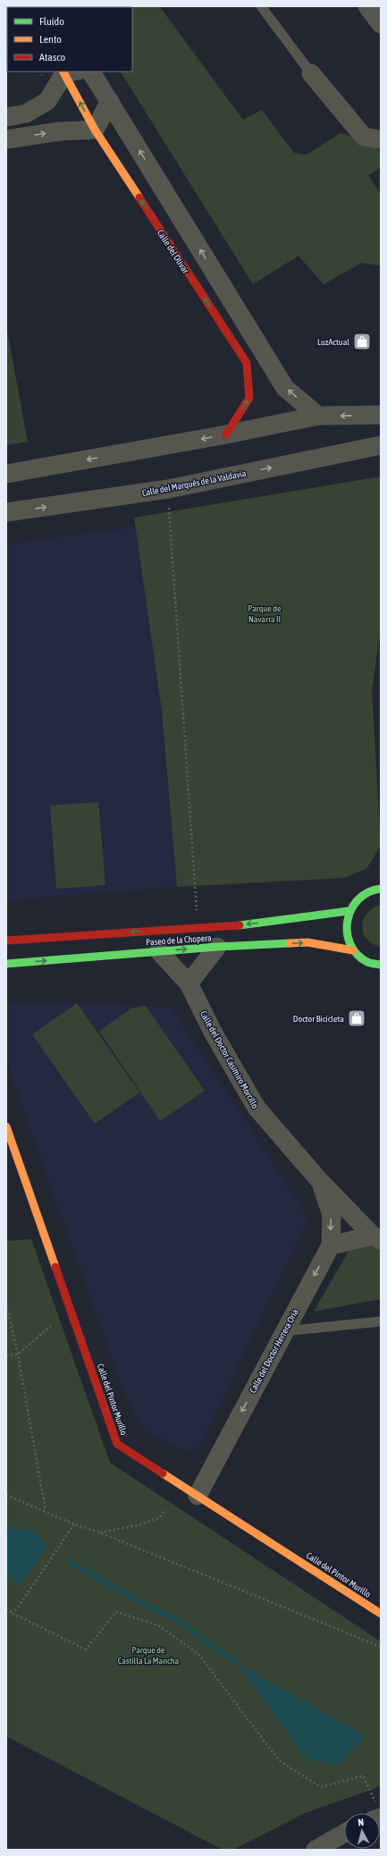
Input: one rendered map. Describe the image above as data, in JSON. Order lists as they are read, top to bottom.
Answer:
{
  "streets": {
    "street": [
      "Calle del Olivar",
      "Calle del Marqués de la Valdavia",
      "Paseo de la Chopera",
      "Calle del Doctor Casimiro Morcillo",
      "Calle del Doctor Herrera Oria",
      "Calle del Pintor Murillo"
    ]
  },
  "crossings": [
    ["Paseo de la Chopera", "Calle del Doctor Casimiro Morcillo"],
    ["Calle del Doctor Casimiro Morcillo", "Calle del Doctor Herrera Oria"],
    ["Calle del Doctor Herrera Oria", "Calle del Pintor Murillo"]
  ],
  "one_way": ["Calle del Doctor Herrera Oria"],
  "parks": ["Parque de Navarra II", "Parque de Castilla La Mancha"],
  "places": {
    "shop": ["LuzActual", "Doctor Bicicleta"]
  },
  "legend": ["Fluido", "Lento", "Atasco"],
  "north": "top"
}
